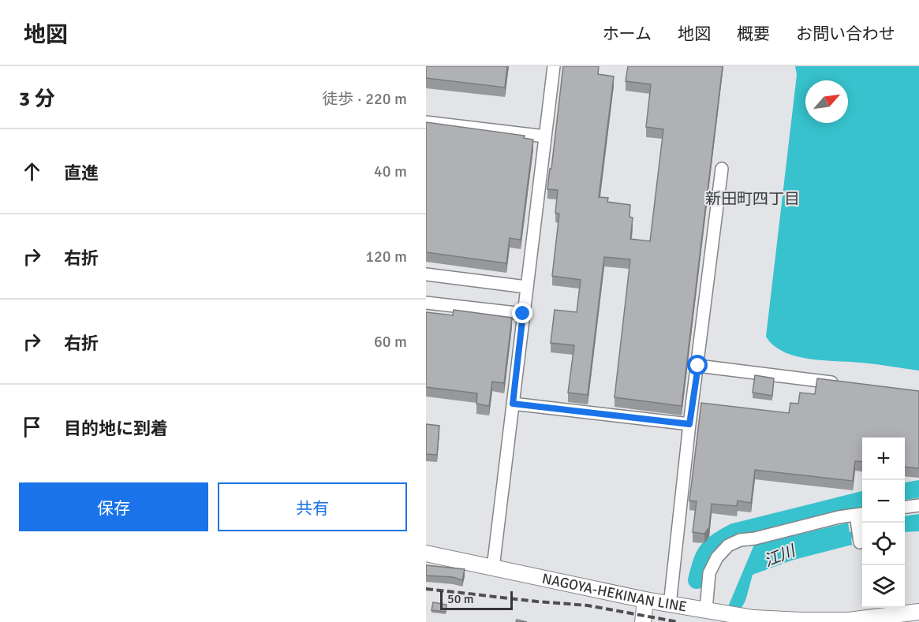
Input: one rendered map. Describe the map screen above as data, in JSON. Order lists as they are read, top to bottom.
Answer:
{
  "streets": {
    "main road": ["NAGOYA-HEKINAN LINE"]
  },
  "districts": ["新田町四丁目"],
  "water": ["江川"],
  "scale_bar": "50 m",
  "north": "top right",
  "page": {
    "header": "地図",
    "nav": [
      "ホーム",
      "地図",
      "概要",
      "お問い合わせ"
    ],
    "heading": ["3 分", "徒歩 · 220 m"],
    "list": [
      ["直進", "40 m"],
      ["右折", "120 m"],
      ["右折", "60 m"],
      "目的地に到着"
    ],
    "map_buttons": ["+", "−"],
    "buttons": ["保存", "共有"],
    "scale": "50 m"
  }
}
